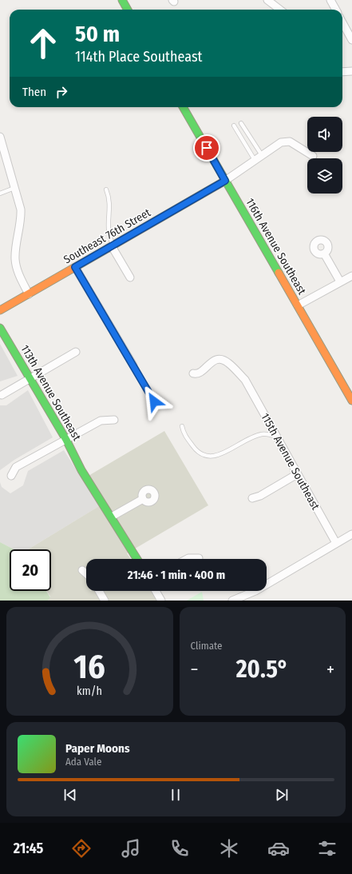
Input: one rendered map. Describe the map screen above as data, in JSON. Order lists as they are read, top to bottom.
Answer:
{
  "streets": {
    "street": [
      "Southeast 76th Street",
      "116th Avenue Southeast",
      "113th Avenue Southeast",
      "115th Avenue Southeast"
    ]
  },
  "crossings": [
    ["Southeast 76th Street", "116th Avenue Southeast"]
  ],
  "page": {
    "turn": ["50 m", "114th Place Southeast"],
    "then": "Then",
    "limit": "20",
    "trip": "21:46 · 1 min · 400 m",
    "tile": "Climate",
    "heat": ["−", "20.5°", "+"],
    "song": ["Paper Moons", "Ada Vale"],
    "tabs": "21:45",
    "gauge": ["16", "km/h"]
  }
}
